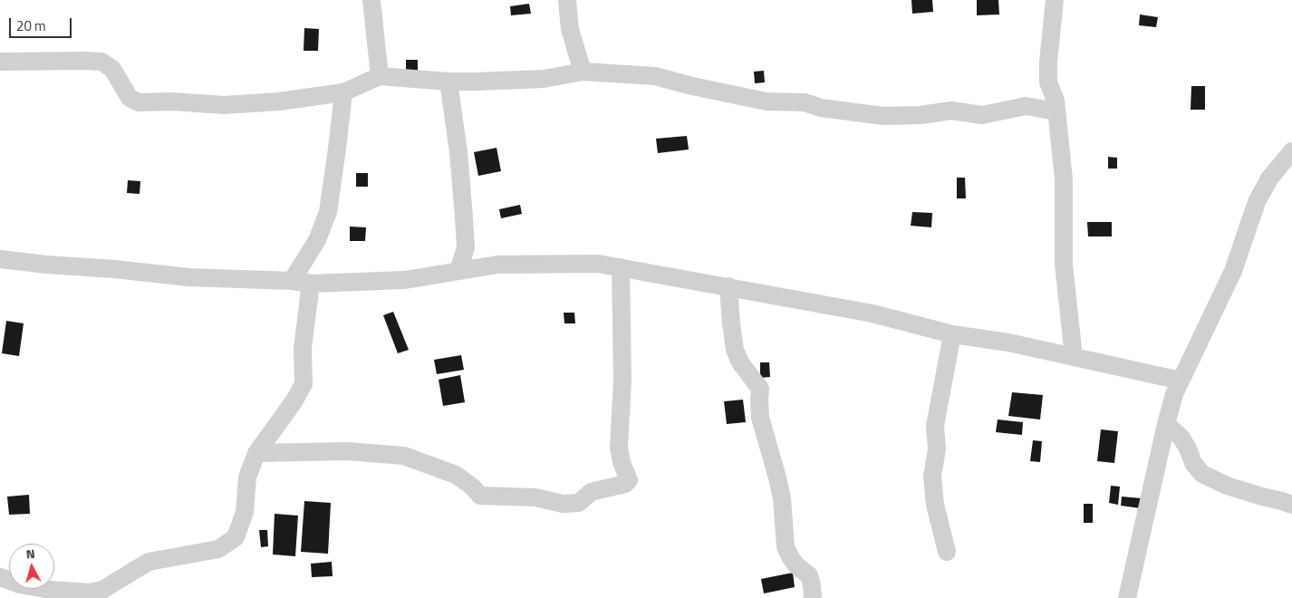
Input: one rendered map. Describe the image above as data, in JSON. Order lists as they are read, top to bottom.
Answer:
{
  "scale_bar": "20 m",
  "north": "top"
}
